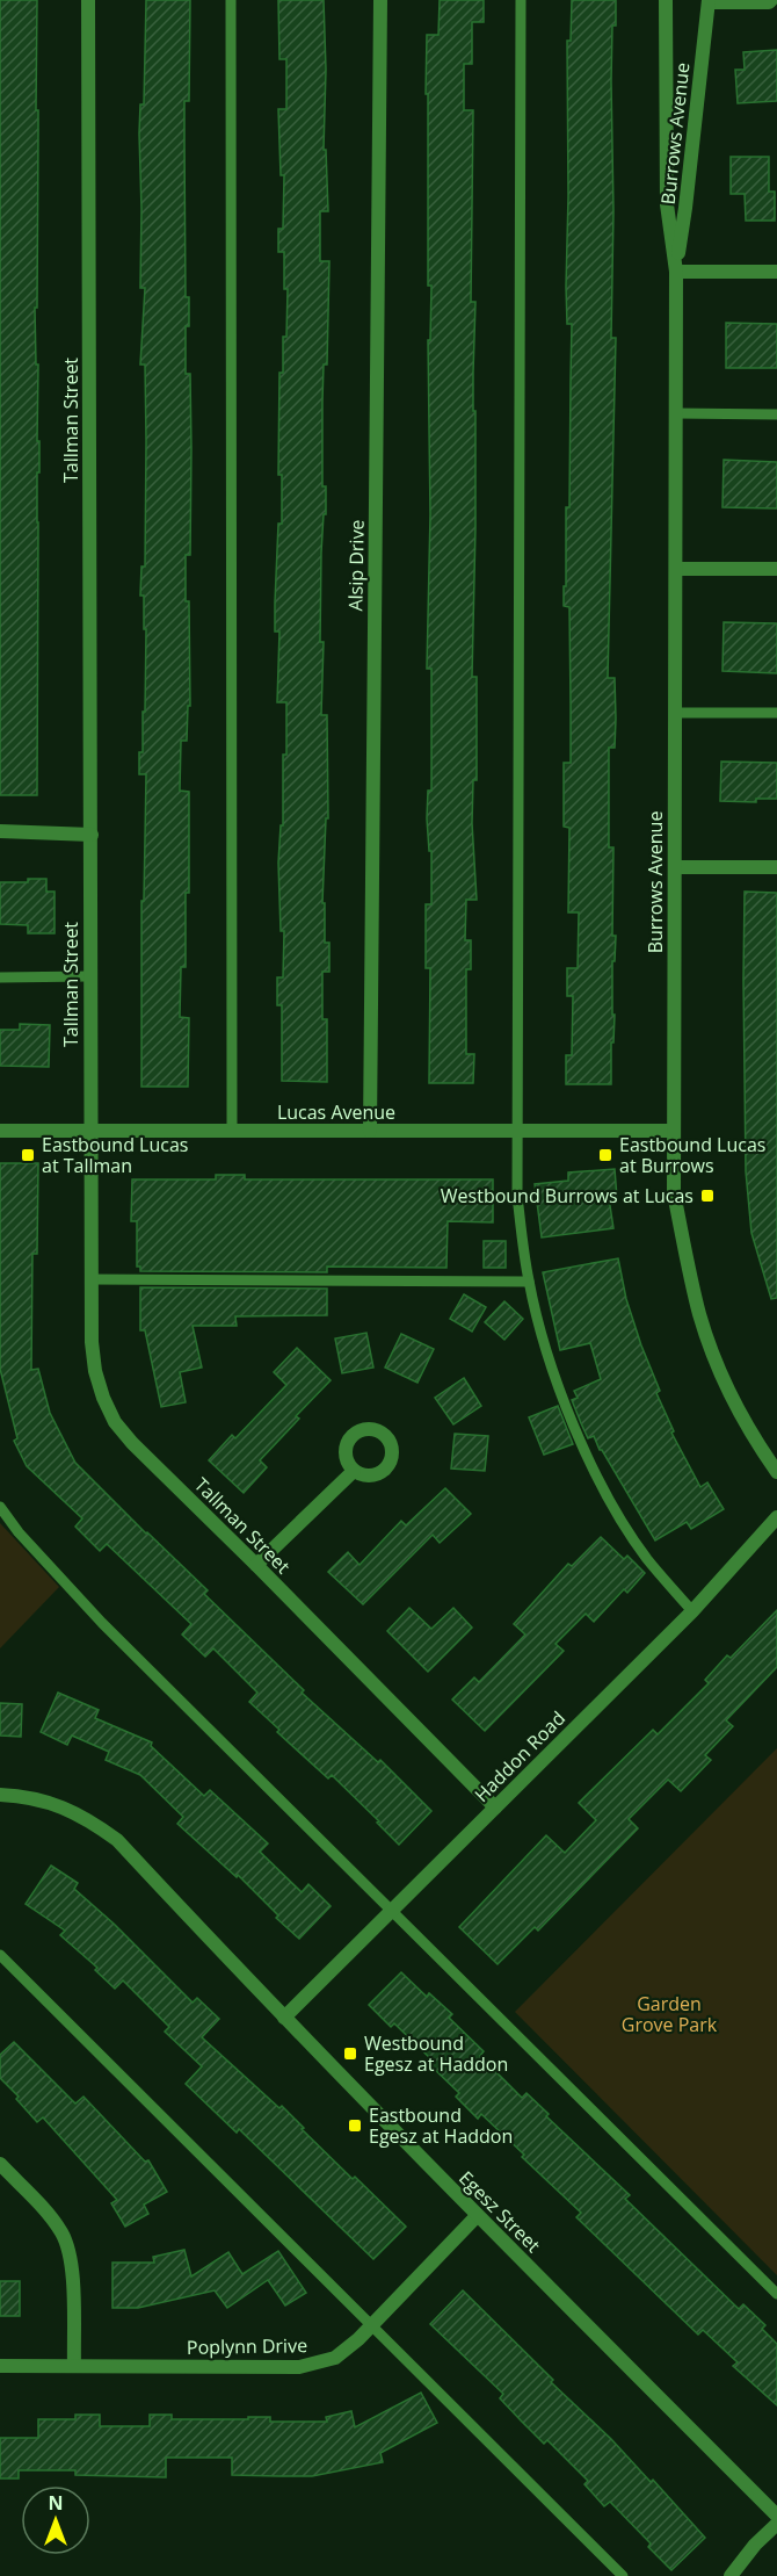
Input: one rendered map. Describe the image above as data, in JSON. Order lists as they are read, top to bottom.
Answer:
{
  "streets": {
    "street": [
      "Burrows Avenue",
      "Tallman Street",
      "Alsip Drive",
      "Lucas Avenue",
      "Haddon Road",
      "Egesz Street",
      "Poplynn Drive"
    ]
  },
  "crossings": [
    ["Burrows Avenue", "Lucas Avenue"],
    ["Tallman Street", "Lucas Avenue"],
    ["Tallman Street", "Haddon Road"],
    ["Alsip Drive", "Lucas Avenue"],
    ["Haddon Road", "Egesz Street"],
    ["Egesz Street", "Poplynn Drive"]
  ],
  "parks": ["Garden Grove Park"],
  "places": {
    "transit": [
      "Eastbound Lucas at Tallman",
      "Eastbound Lucas at Burrows",
      "Westbound Burrows at Lucas",
      "Westbound Egesz at Haddon",
      "Eastbound Egesz at Haddon"
    ]
  },
  "north": "top"
}
